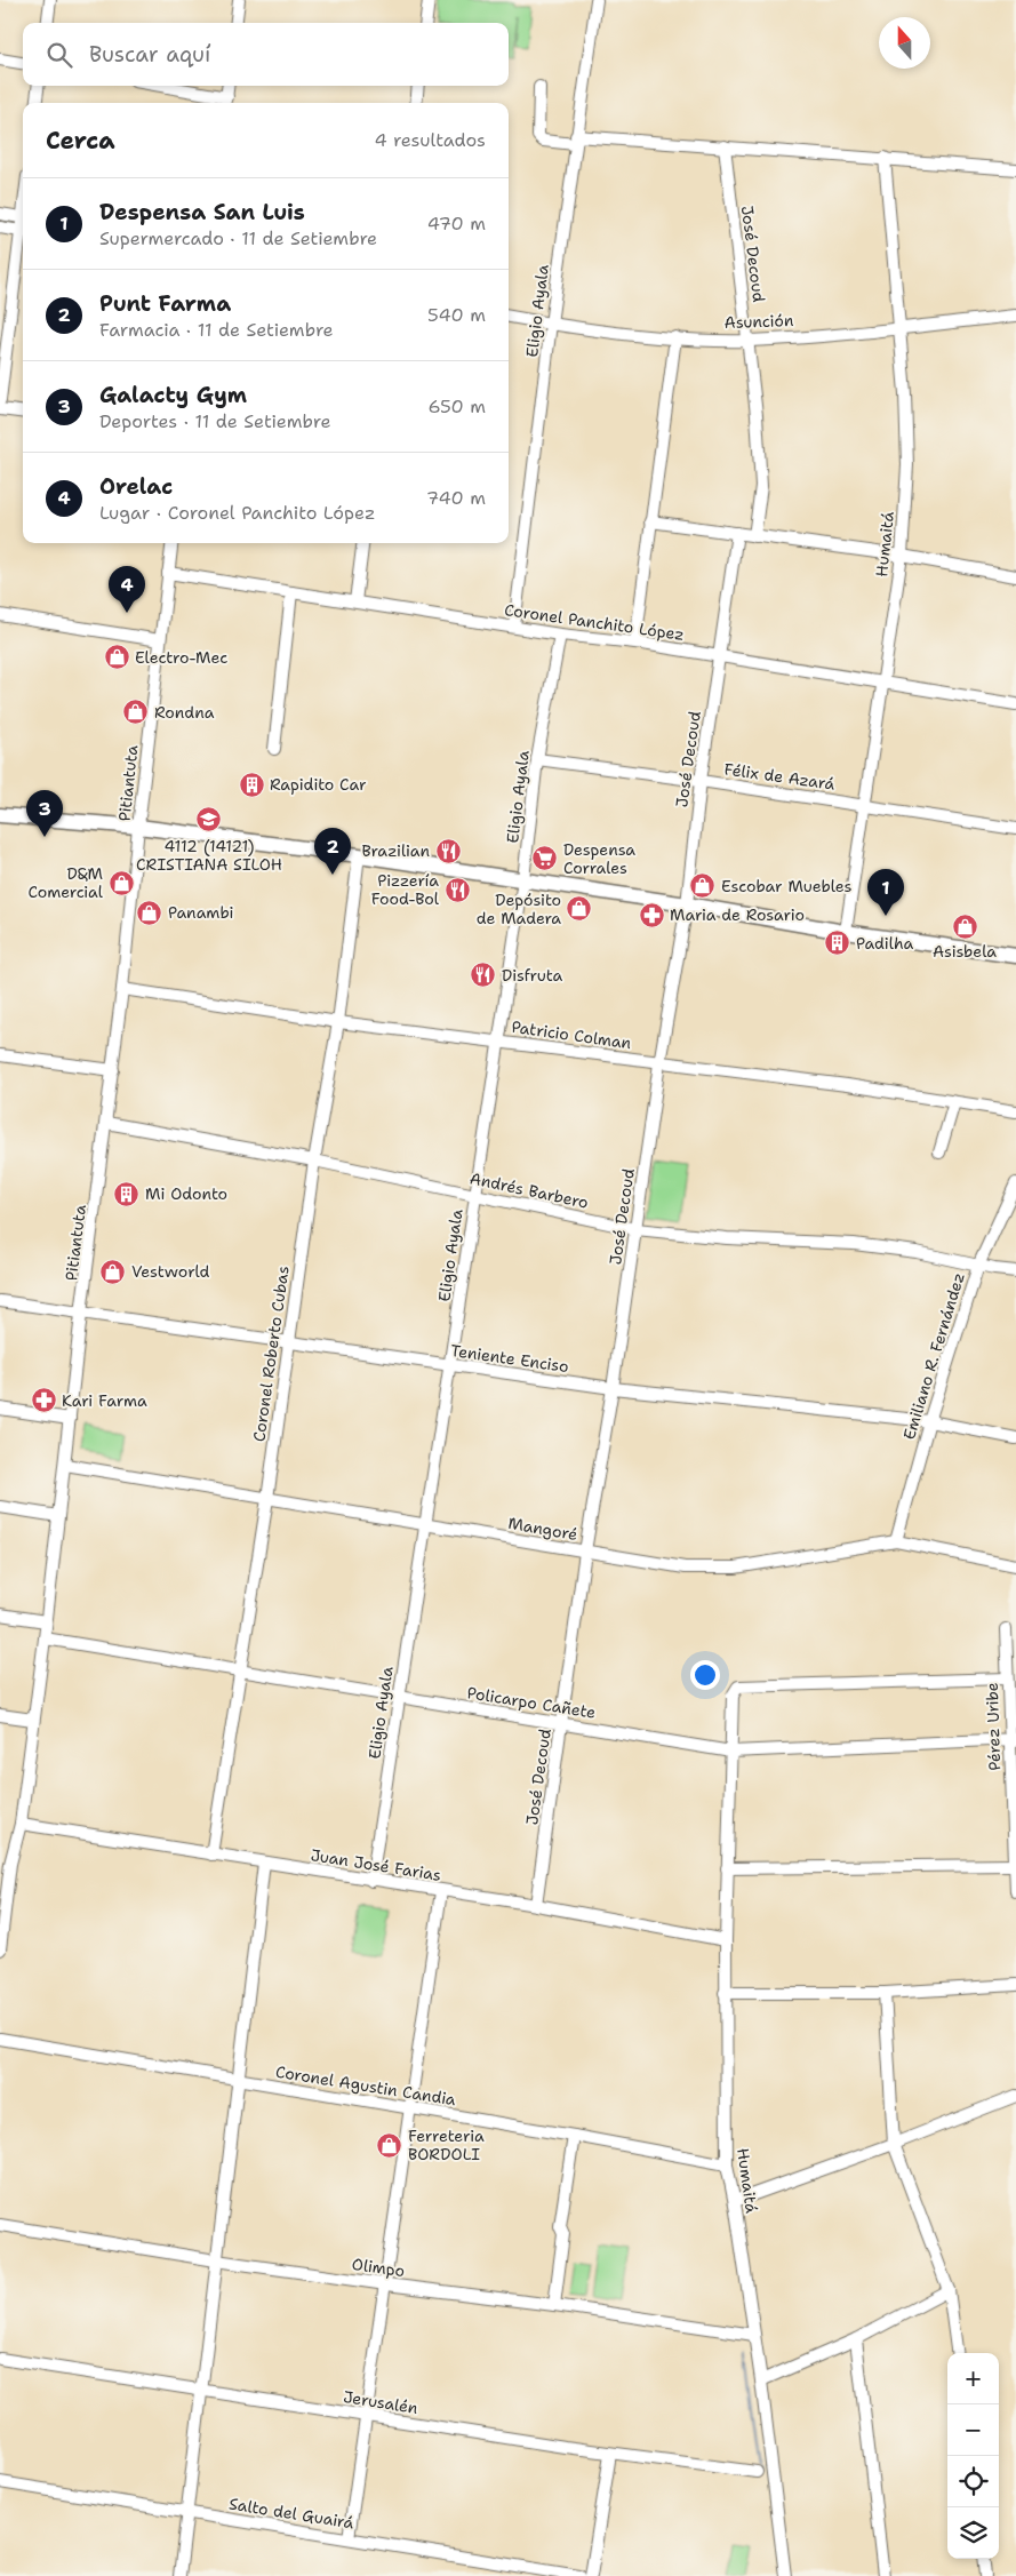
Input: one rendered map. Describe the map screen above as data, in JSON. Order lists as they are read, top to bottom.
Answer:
{
  "streets": {
    "street": [
      "José Decoud",
      "Eligio Ayala",
      "Asunción",
      "Humaitá",
      "Coronel Panchito López",
      "Félix de Azará",
      "Pitiantuta",
      "Patricio Colman",
      "Andrés Barbero",
      "Coronel Roberto Cubas",
      "Emiliano R. Fernández",
      "Teniente Enciso",
      "Mangoré",
      "Policarpo Cañete",
      "Pérez Uribe",
      "Juan José Farias",
      "Coronel Agustin Candia",
      "Olimpo",
      "Jerusalén",
      "Salto del Guairá"
    ]
  },
  "crossings": [
    ["José Decoud", "Asunción"],
    ["José Decoud", "Coronel Panchito López"],
    ["José Decoud", "Félix de Azará"],
    ["José Decoud", "Patricio Colman"],
    ["José Decoud", "Andrés Barbero"],
    ["José Decoud", "Teniente Enciso"],
    ["José Decoud", "Mangoré"],
    ["José Decoud", "Policarpo Cañete"],
    ["José Decoud", "Juan José Farias"],
    ["Eligio Ayala", "Asunción"],
    ["Eligio Ayala", "Coronel Panchito López"],
    ["Eligio Ayala", "Félix de Azará"],
    ["Eligio Ayala", "Patricio Colman"],
    ["Eligio Ayala", "Andrés Barbero"],
    ["Eligio Ayala", "Teniente Enciso"],
    ["Eligio Ayala", "Mangoré"],
    ["Eligio Ayala", "Policarpo Cañete"],
    ["Eligio Ayala", "Juan José Farias"],
    ["Asunción", "Humaitá"],
    ["Humaitá", "Coronel Panchito López"],
    ["Humaitá", "Félix de Azará"],
    ["Humaitá", "Policarpo Cañete"],
    ["Humaitá", "Pérez Uribe"],
    ["Humaitá", "Juan José Farias"],
    ["Humaitá", "Coronel Agustin Candia"],
    ["Humaitá", "Olimpo"],
    ["Coronel Panchito López", "Pitiantuta"],
    ["Pitiantuta", "Patricio Colman"],
    ["Pitiantuta", "Andrés Barbero"],
    ["Pitiantuta", "Teniente Enciso"],
    ["Pitiantuta", "Mangoré"],
    ["Pitiantuta", "Policarpo Cañete"],
    ["Pitiantuta", "Juan José Farias"],
    ["Patricio Colman", "Coronel Roberto Cubas"],
    ["Andrés Barbero", "Coronel Roberto Cubas"],
    ["Andrés Barbero", "Emiliano R. Fernández"],
    ["Coronel Roberto Cubas", "Teniente Enciso"],
    ["Coronel Roberto Cubas", "Mangoré"],
    ["Coronel Roberto Cubas", "Policarpo Cañete"],
    ["Coronel Roberto Cubas", "Juan José Farias"],
    ["Emiliano R. Fernández", "Teniente Enciso"],
    ["Emiliano R. Fernández", "Mangoré"],
    ["Policarpo Cañete", "Pérez Uribe"]
  ],
  "places": {
    "shop": [
      "Electro-Mec",
      "Rondna",
      "D&M Comercial",
      "Escobar Muebles",
      "Depósito de Madera",
      "Panambi",
      "Asisbela",
      "Vestworld",
      "Ferreteria BORDOLI"
    ],
    "building": ["Rapidito Car", "Padilha", "Mi Odonto"],
    "school or university": ["4112 (14121) CRISTIANA SILOH"],
    "restaurant": ["Brazilian", "Pizzería Food-Bol", "Disfruta"],
    "supermarket": ["Despensa Corrales"],
    "pharmacy": ["Maria de Rosario", "Kari Farma"]
  },
  "north": "top",
  "page": {
    "search": "Buscar aquí",
    "heading": ["Cerca", "4 resultados"],
    "list": [
      {
        "mark": "1",
        "name": "Despensa San Luis",
        "note": "Supermercado · 11 de Setiembre",
        "value": "470 m"
      },
      {
        "mark": "2",
        "name": "Punt Farma",
        "note": "Farmacia · 11 de Setiembre",
        "value": "540 m"
      },
      {
        "mark": "3",
        "name": "Galacty Gym",
        "note": "Deportes · 11 de Setiembre",
        "value": "650 m"
      },
      {
        "mark": "4",
        "name": "Orelac",
        "note": "Lugar · Coronel Panchito López",
        "value": "740 m"
      }
    ],
    "pins": [
      "4",
      "3",
      "2",
      "1"
    ],
    "map_buttons": ["+", "−"]
  }
}
